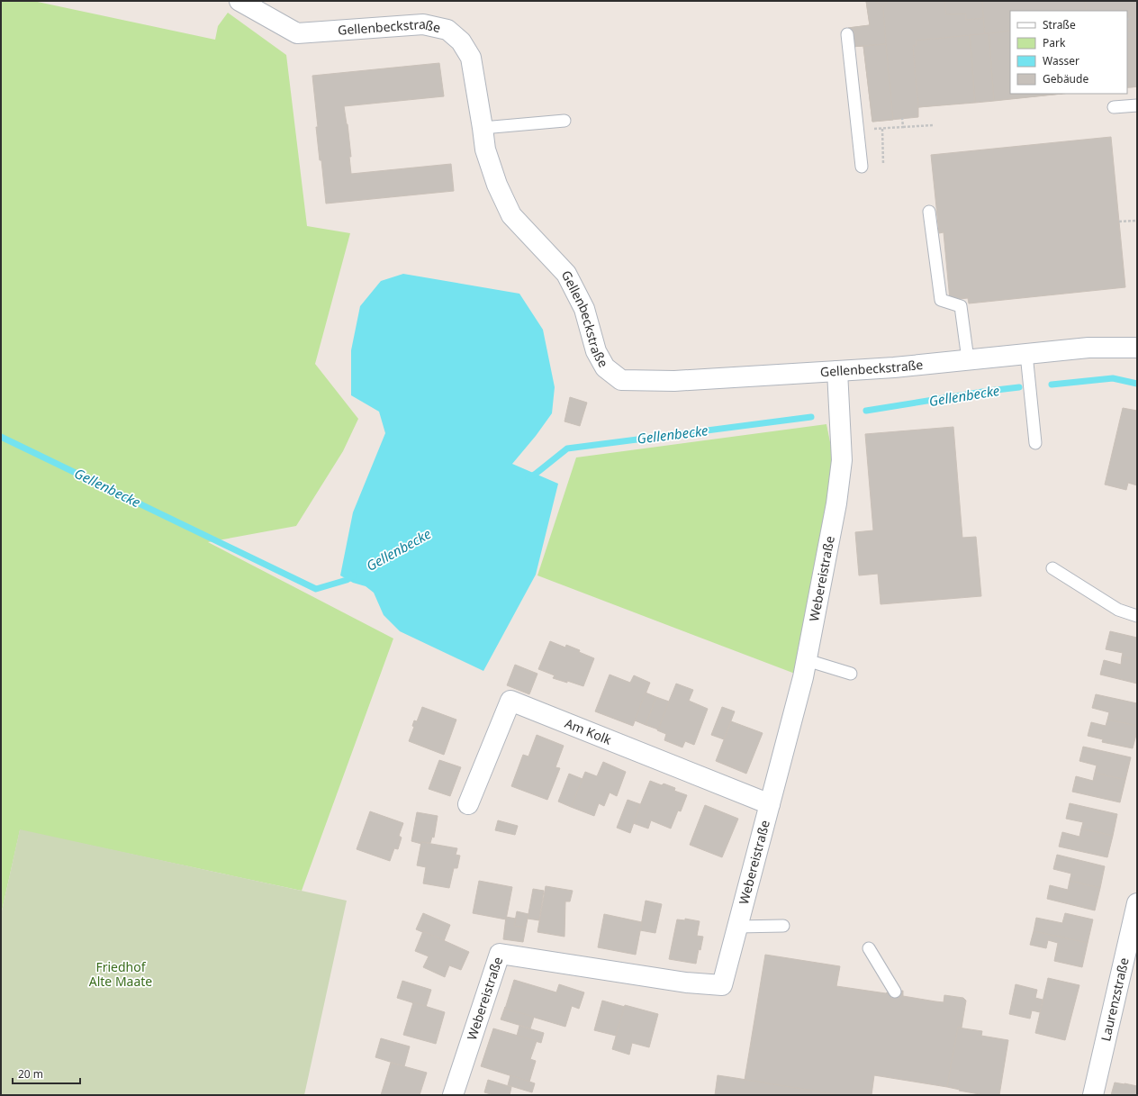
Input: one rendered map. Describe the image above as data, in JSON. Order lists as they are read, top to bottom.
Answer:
{
  "streets": {
    "street": [
      "Gellenbeckstraße",
      "Webereistraße",
      "Am Kolk",
      "Laurenzstraße"
    ]
  },
  "crossings": [
    ["Gellenbeckstraße", "Webereistraße"],
    ["Webereistraße", "Am Kolk"]
  ],
  "water": ["Gellenbecke"],
  "parks": ["Friedhof Alte Maate"],
  "legend": [
    "Straße",
    "Park",
    "Wasser",
    "Gebäude"
  ],
  "scale_bar": "20 m"
}
